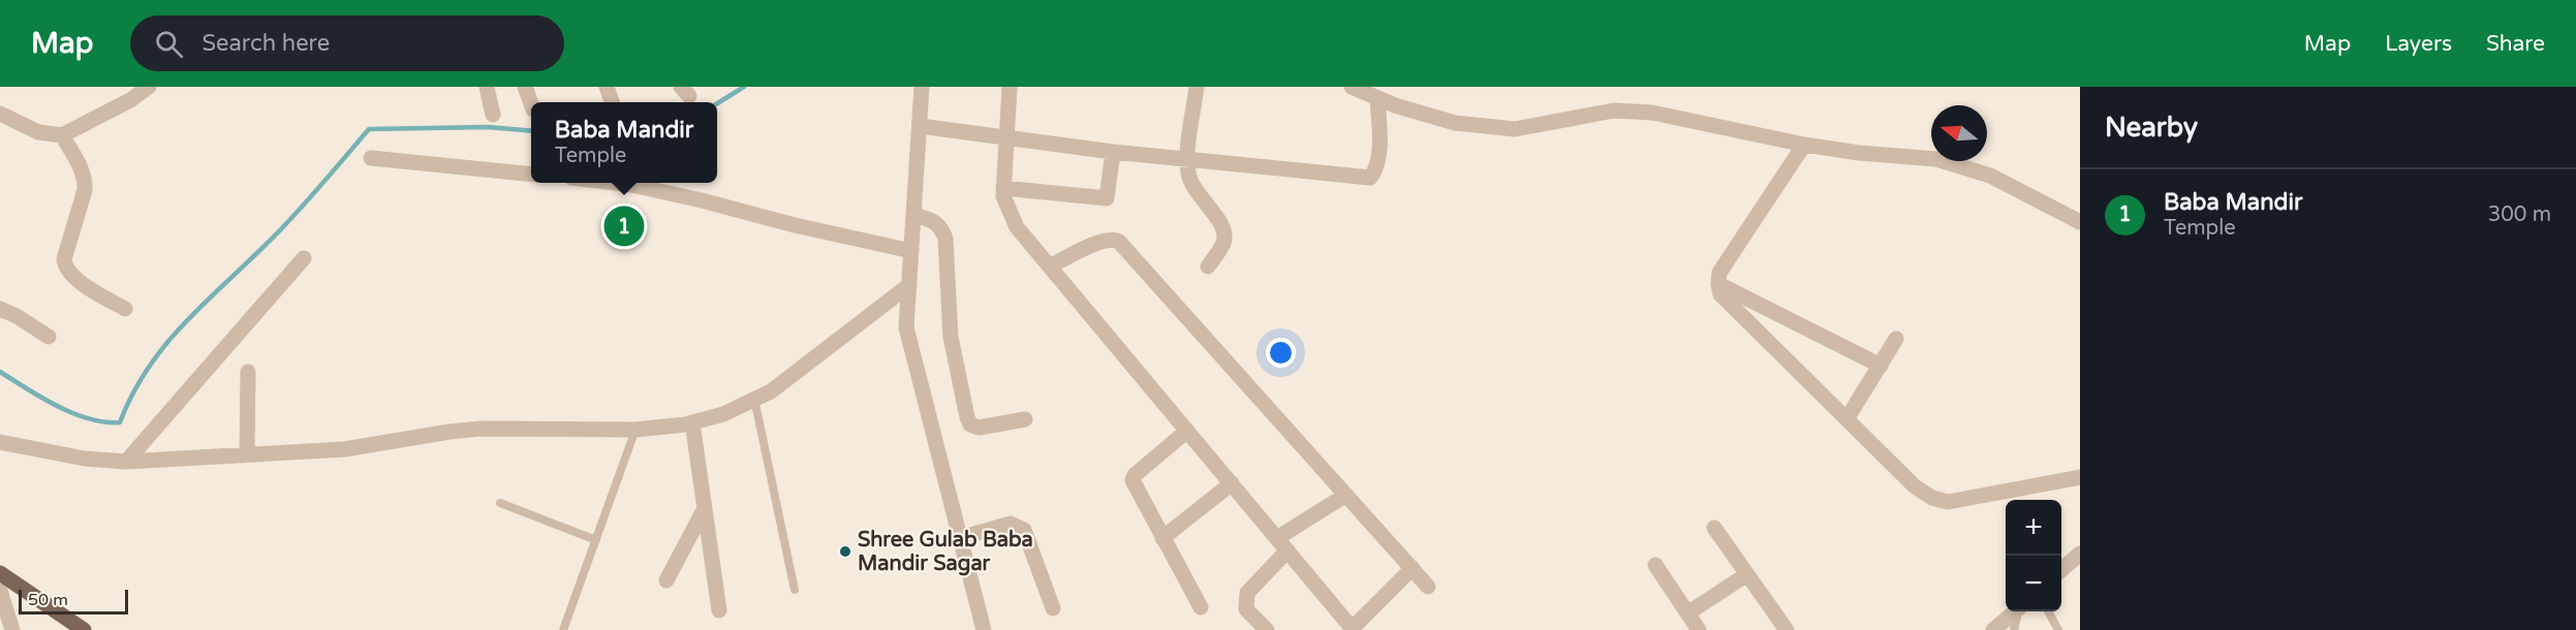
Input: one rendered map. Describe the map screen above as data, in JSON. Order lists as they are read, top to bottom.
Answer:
{
  "places": ["Shree Gulab Baba Mandir Sagar"],
  "scale_bar": "50 m",
  "north": "left",
  "page": {
    "header": "Map",
    "search": "Search here",
    "nav": ["Map", "Layers", "Share"],
    "heading": "Nearby",
    "popup": ["Baba Mandir", "Temple"],
    "list": [
      {
        "mark": "1",
        "name": "Baba Mandir",
        "note": "Temple",
        "value": "300 m"
      }
    ],
    "pins": "1",
    "map_buttons": ["+", "−"],
    "scale": "50 m"
  }
}
